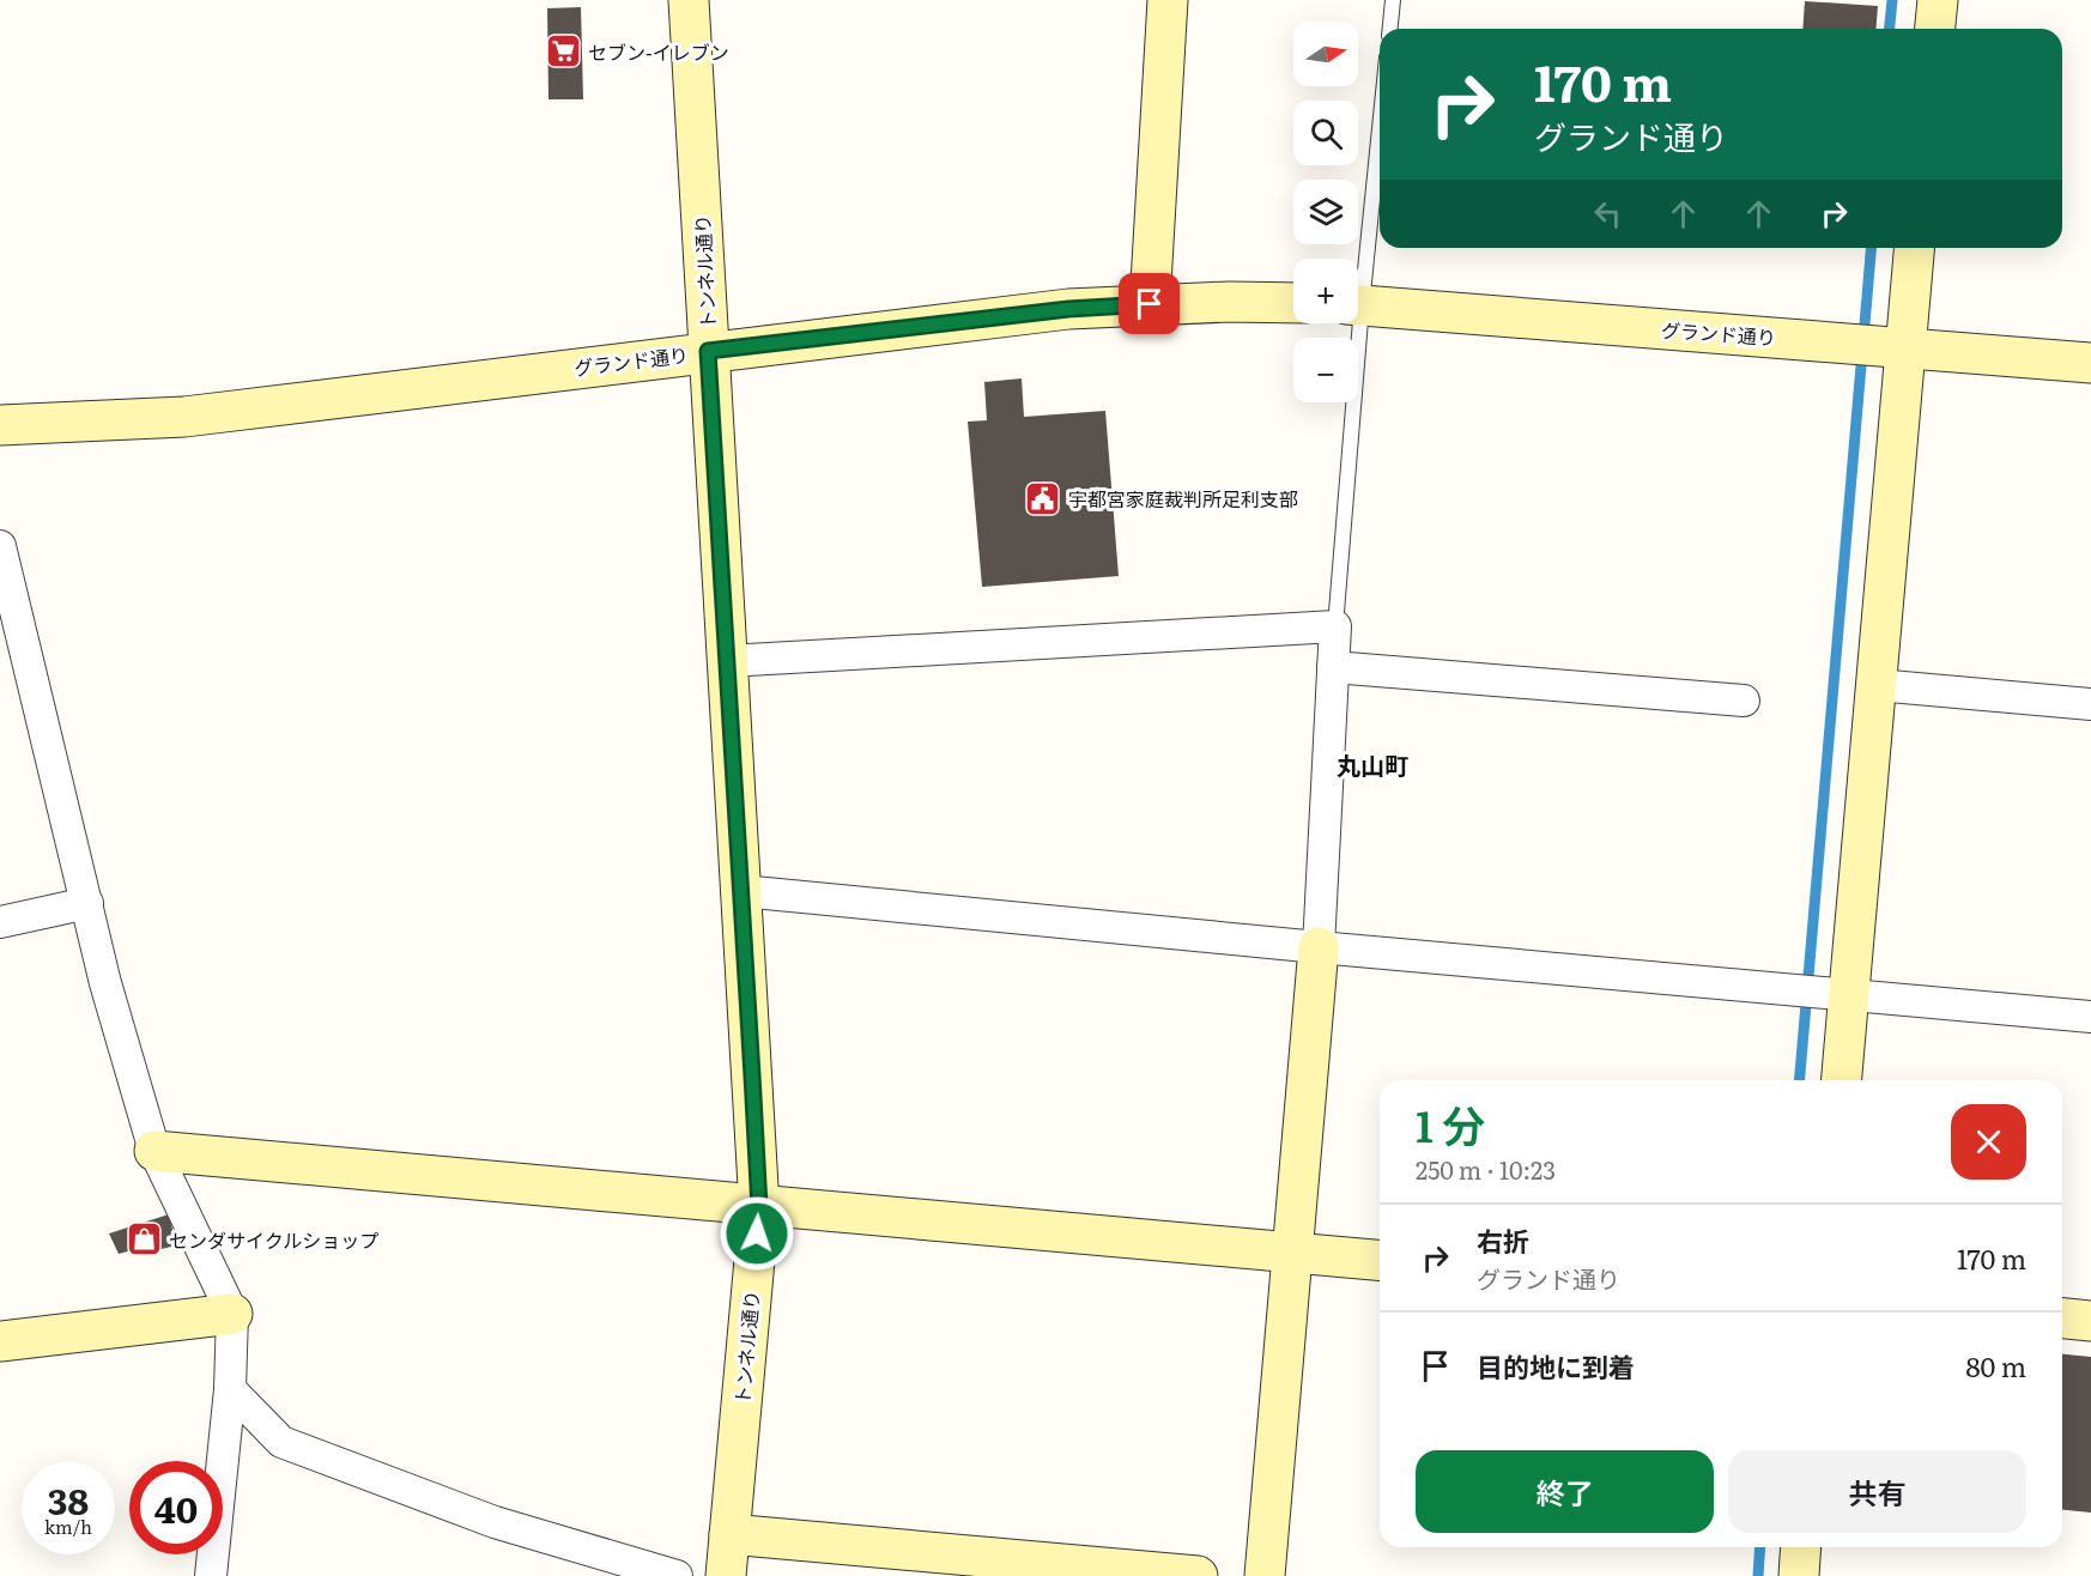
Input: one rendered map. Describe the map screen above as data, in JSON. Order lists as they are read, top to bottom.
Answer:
{
  "streets": {
    "street": ["トンネル通り", "グランド通り"]
  },
  "crossings": [
    ["トンネル通り", "グランド通り"]
  ],
  "districts": ["丸山町"],
  "places": {
    "supermarket": ["セブン-イレブン"],
    "public building": ["宇都宮家庭裁判所足利支部"],
    "shop": ["センダサイクルショップ"]
  },
  "north": "right",
  "page": {
    "map_buttons": ["+", "−"],
    "turn": ["170 m", "グランド通り"],
    "heading": ["1 分", "250 m · 10:23"],
    "list": [
      {
        "name": "右折",
        "note": "グランド通り",
        "value": "170 m"
      },
      {
        "name": "目的地に到着",
        "value": "80 m"
      }
    ],
    "buttons": ["終了", "共有"],
    "speed": "38 km/h",
    "limit": "40"
  }
}
